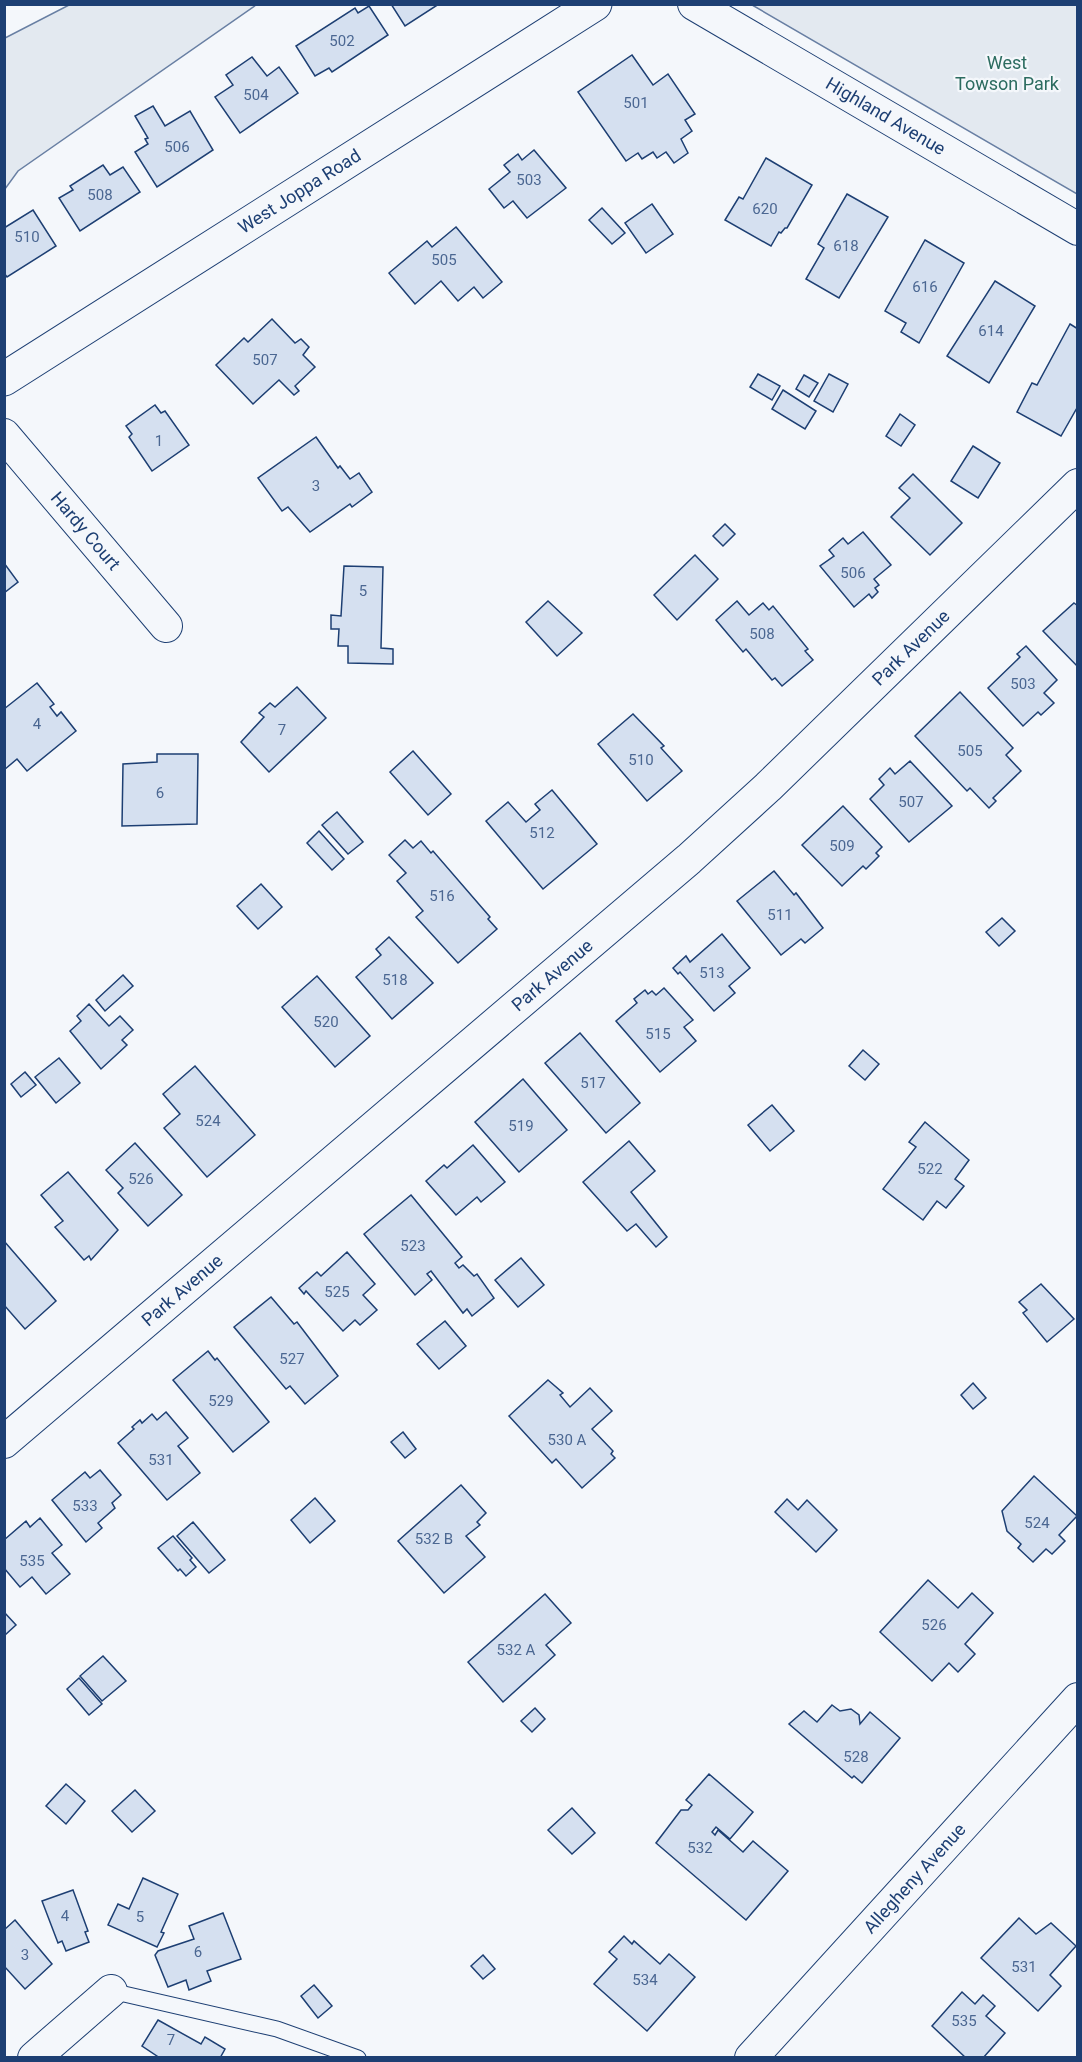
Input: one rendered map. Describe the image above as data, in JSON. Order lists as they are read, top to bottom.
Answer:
{
  "streets": {
    "street": [
      "Highland Avenue",
      "West Joppa Road",
      "Hardy Court",
      "Park Avenue",
      "Allegheny Avenue"
    ]
  },
  "parks": ["West Towson Park"],
  "house_numbers": [
    "502",
    "504",
    "501",
    "506",
    "503",
    "508",
    "620",
    "510",
    "618",
    "505",
    "616",
    "614",
    "507",
    "1",
    "3",
    "506",
    "5",
    "508",
    "503",
    "4",
    "7",
    "505",
    "510",
    "6",
    "507",
    "512",
    "509",
    "516",
    "511",
    "513",
    "518",
    "520",
    "515",
    "517",
    "524",
    "519",
    "522",
    "526",
    "523",
    "525",
    "527",
    "529",
    "530 A",
    "531",
    "533",
    "524",
    "532 B",
    "535",
    "526",
    "532 A",
    "528",
    "532",
    "4",
    "5",
    "6",
    "3",
    "531",
    "534",
    "535",
    "7"
  ]
}
